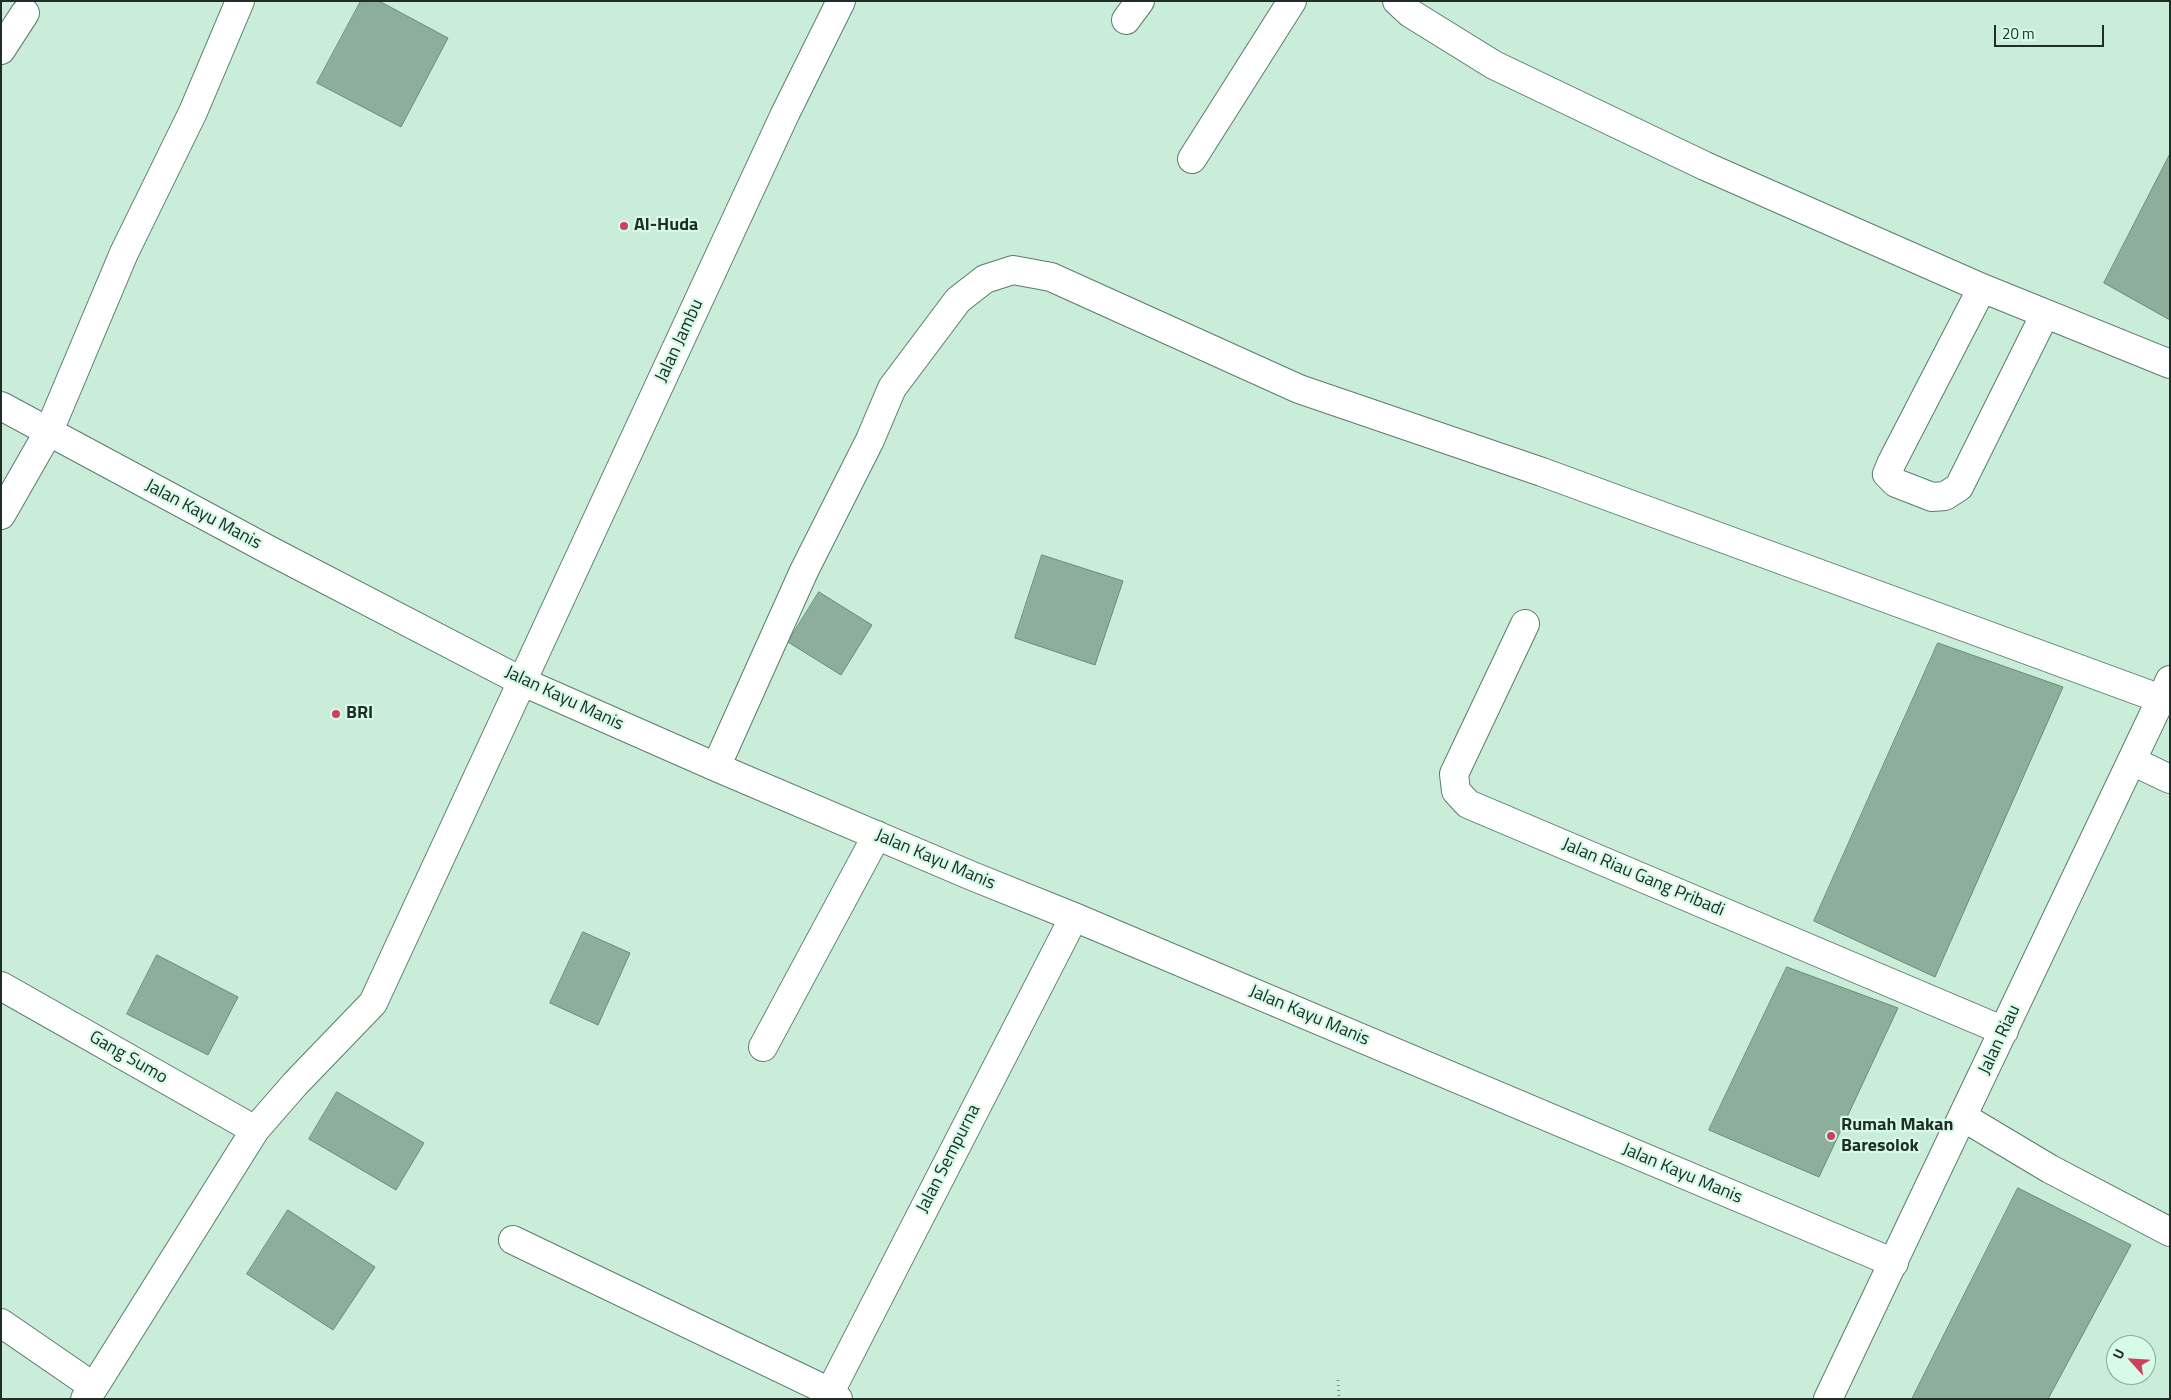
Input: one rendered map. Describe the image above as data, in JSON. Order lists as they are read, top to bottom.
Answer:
{
  "streets": {
    "street": [
      "Jalan Jambu",
      "Jalan Kayu Manis",
      "Jalan Riau Gang Pribadi",
      "Jalan Riau",
      "Gang Sumo",
      "Jalan Sempurna"
    ]
  },
  "crossings": [
    ["Jalan Jambu", "Jalan Kayu Manis"],
    ["Jalan Jambu", "Gang Sumo"],
    ["Jalan Kayu Manis", "Jalan Riau"],
    ["Jalan Kayu Manis", "Jalan Sempurna"],
    ["Jalan Riau Gang Pribadi", "Jalan Riau"]
  ],
  "places": ["Al-Huda", "BRI", "Rumah Makan Baresolok"],
  "scale_bar": "20 m",
  "north": "top left"
}
